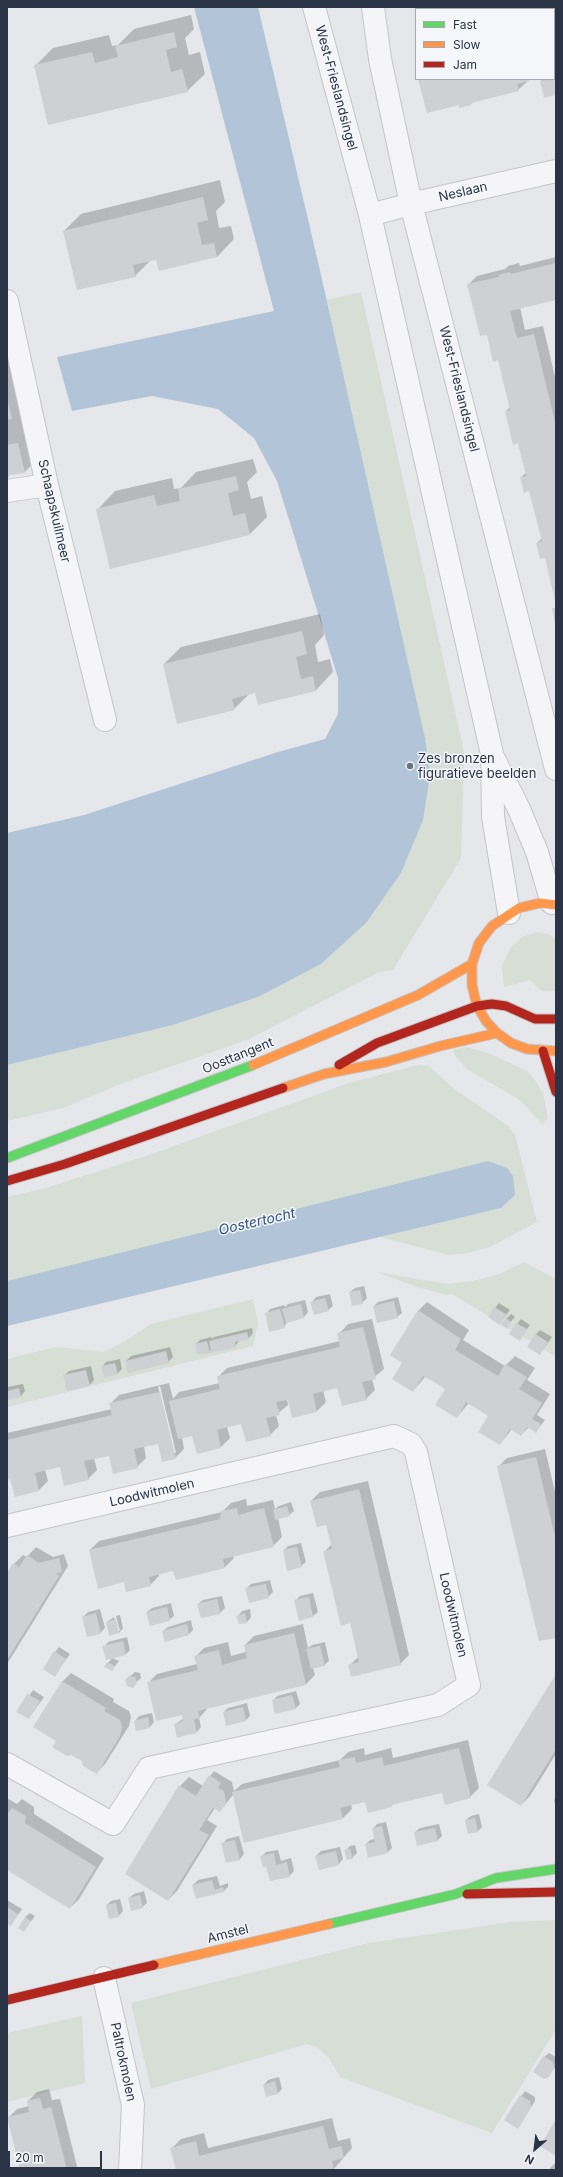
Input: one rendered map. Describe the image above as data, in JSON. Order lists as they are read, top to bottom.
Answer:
{
  "streets": {
    "main road": ["Oosttangent", "Amstel"],
    "street": [
      "West-Frieslandsingel",
      "Neslaan",
      "Schaapskuilmeer",
      "Loodwitmolen",
      "Paltrokmolen"
    ]
  },
  "crossings": [
    ["West-Frieslandsingel", "Neslaan"],
    ["Amstel", "Paltrokmolen"]
  ],
  "water": ["Oostertocht"],
  "places": ["Zes bronzen figuratieve beelden"],
  "legend": ["Fast", "Slow", "Jam"],
  "scale_bar": "20 m",
  "north": "bottom left"
}
